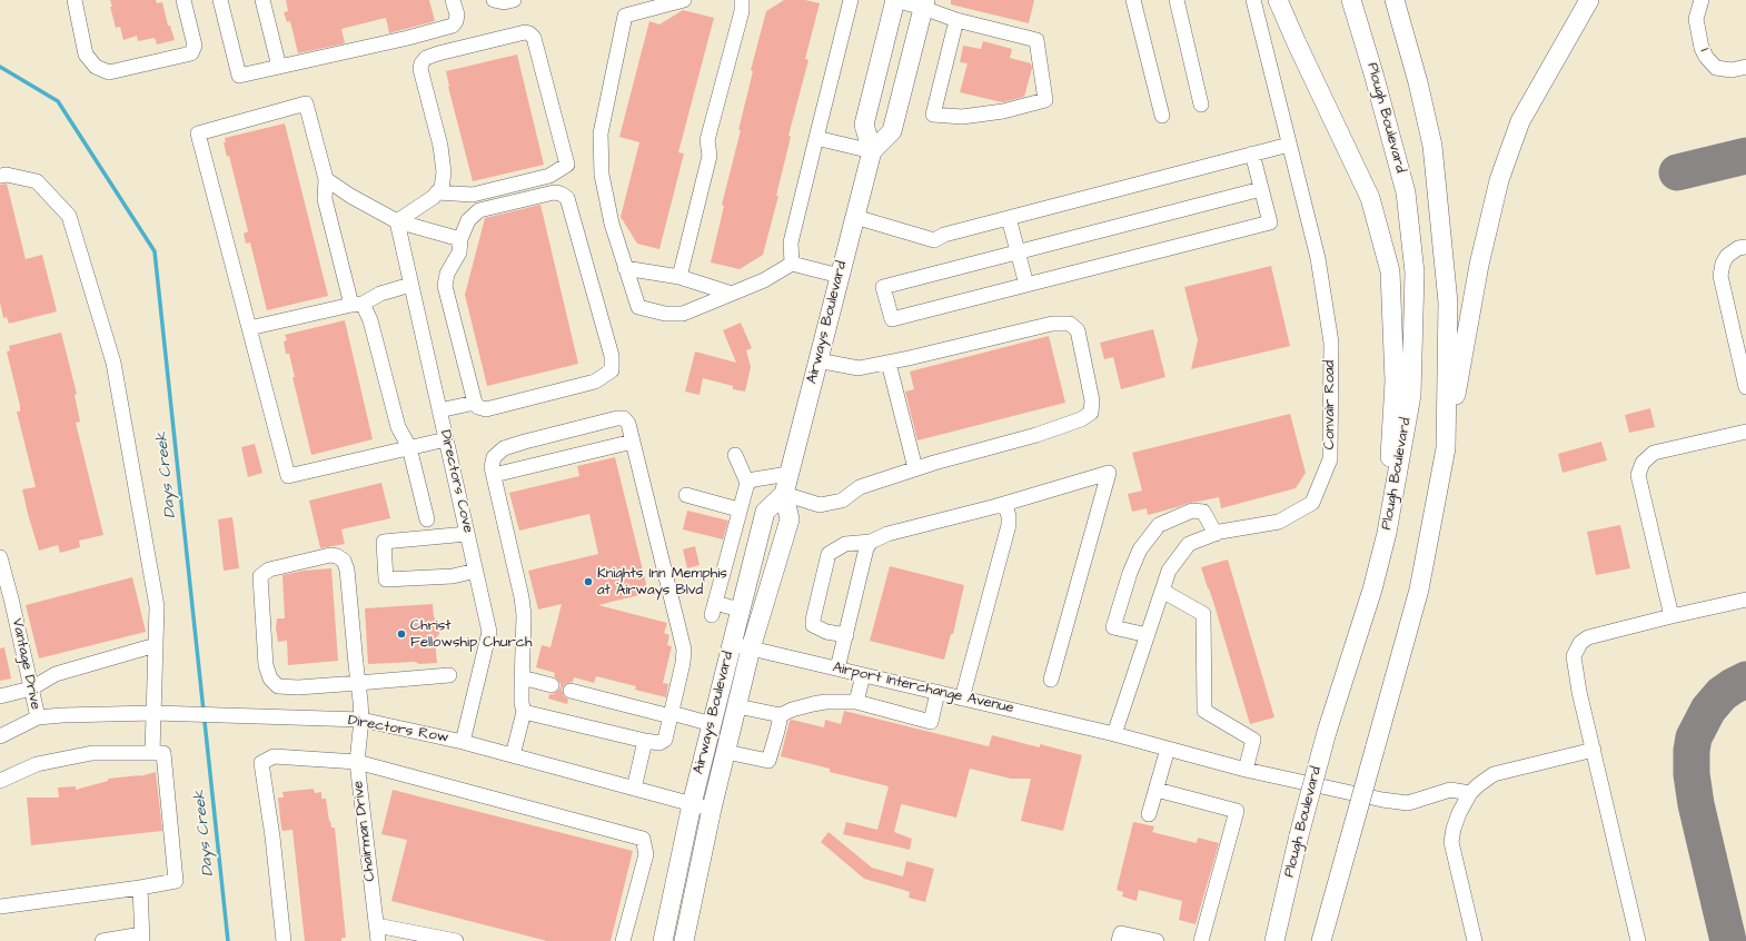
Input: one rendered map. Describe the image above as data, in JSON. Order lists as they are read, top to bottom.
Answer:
{
  "streets": {
    "main road": ["Plough Boulevard", "Airways Boulevard"],
    "street": [
      "1",
      "Convair Road",
      "Directors Cove",
      "Vantage Drive",
      "Airport Interchange Avenue",
      "Directors Row",
      "Chairman Drive"
    ]
  },
  "crossings": [
    ["Airways Boulevard", "Airport Interchange Avenue"],
    ["Airways Boulevard", "Directors Row"],
    ["Convair Road", "Airport Interchange Avenue"],
    ["Directors Cove", "Directors Row"],
    ["Vantage Drive", "Directors Row"],
    ["Directors Row", "Chairman Drive"]
  ],
  "water": ["Days Creek"],
  "places": ["Knights Inn Memphis at Airways Blvd", "Christ Fellowship Church"]
}
